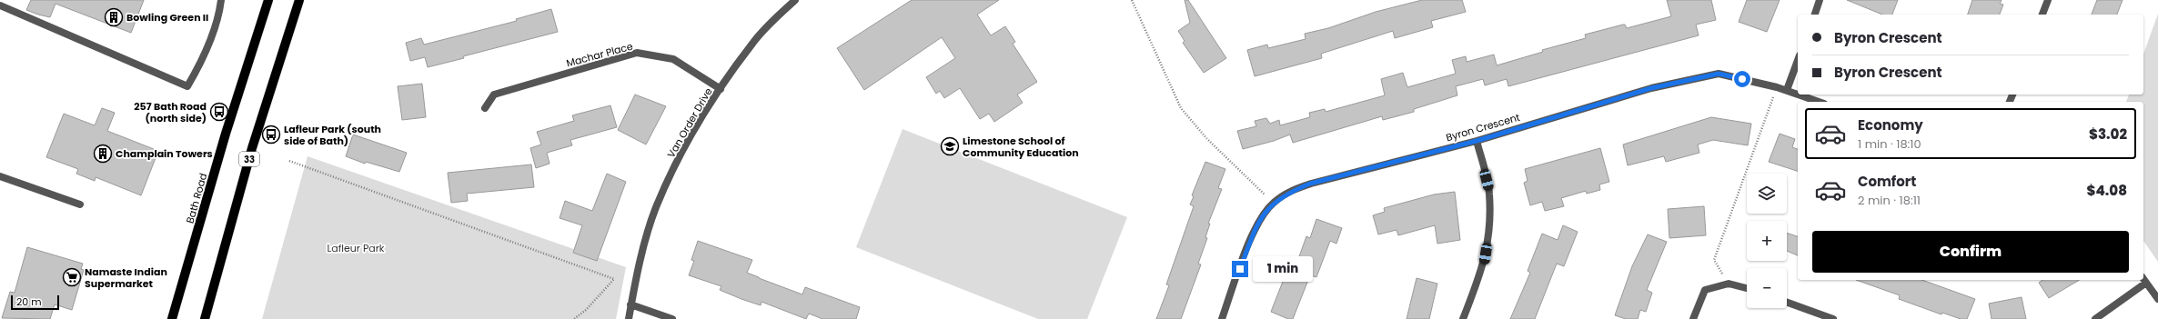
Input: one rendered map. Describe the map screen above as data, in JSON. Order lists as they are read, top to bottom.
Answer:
{
  "streets": {
    "main road": ["33", "Bath Road"],
    "street": ["Machar Place", "Van Order Drive", "Byron Crescent"]
  },
  "crossings": [
    ["Machar Place", "Van Order Drive"]
  ],
  "parks": ["Lafleur Park"],
  "places": {
    "building": ["Bowling Green II", "Champlain Towers"],
    "bus stop": ["257 Bath Road (north side)", "Lafleur Park (south side of Bath)"],
    "school or university": ["Limestone School of Community Education"],
    "supermarket": ["Namaste Indian Supermarket"]
  },
  "scale_bar": "20 m",
  "page": {
    "banner": ["Byron Crescent", "Byron Crescent"],
    "list": [
      {
        "name": "Economy",
        "note": "1 min · 18:10",
        "value": "$3.02"
      },
      {
        "name": "Comfort",
        "note": "2 min · 18:11",
        "value": "$4.08"
      }
    ],
    "map_buttons": ["+", "−"],
    "buttons": "Confirm",
    "bubble": "1 min",
    "scale": "20 m"
  }
}
